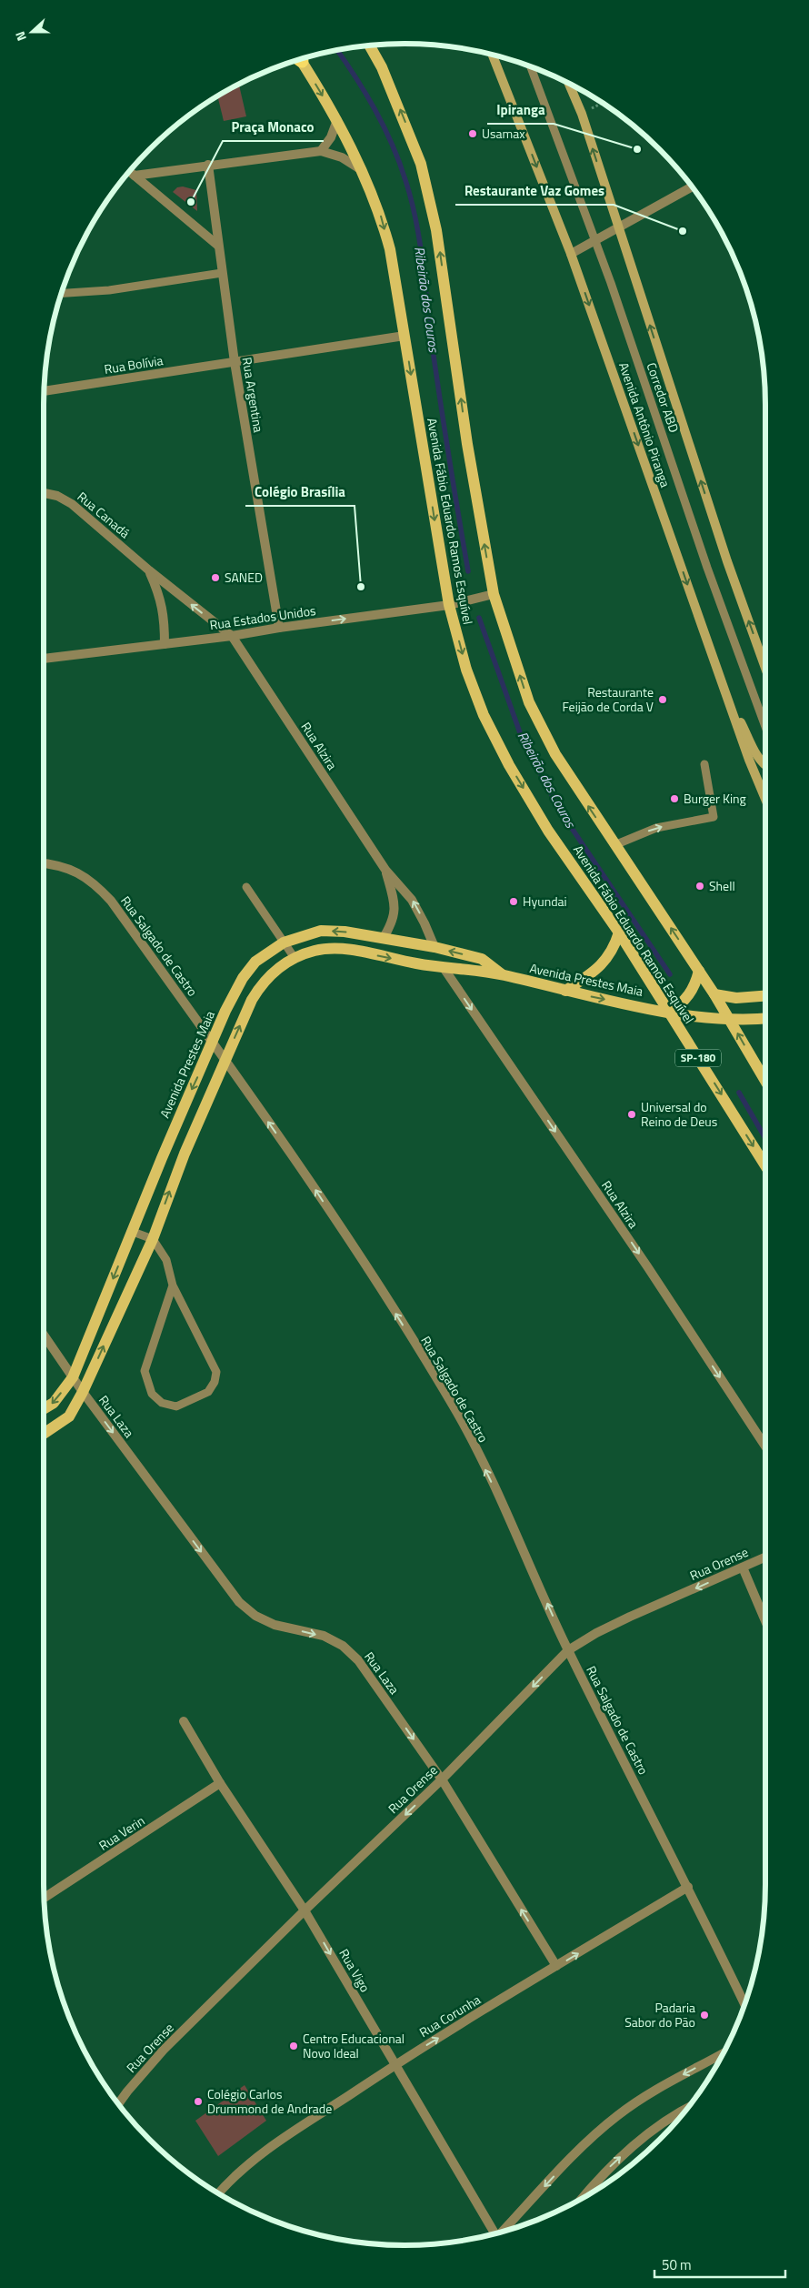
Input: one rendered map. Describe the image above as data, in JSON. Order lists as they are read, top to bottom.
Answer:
{
  "streets": {
    "main road": [
      "Avenida Antônio Piranga",
      "Avenida Fábio Eduardo Ramos Esquível",
      "Avenida Prestes Maia",
      "SP-180"
    ],
    "street": [
      "Rua Bolívia",
      "Rua Argentina",
      "Rua Canadá",
      "Rua Estados Unidos",
      "Rua Alzira",
      "Rua Salgado de Castro",
      "Rua Laza",
      "Rua Orense",
      "Rua Verin",
      "Rua Vigo",
      "Rua Corunha"
    ],
    "lane": ["Corredor ABD"]
  },
  "crossings": [
    ["Rua Bolívia", "Rua Argentina"],
    ["Rua Bolívia", "Avenida Fábio Eduardo Ramos Esquível"],
    ["Rua Argentina", "Rua Estados Unidos"],
    ["Rua Canadá", "Rua Estados Unidos"],
    ["Rua Canadá", "Rua Alzira"],
    ["Avenida Fábio Eduardo Ramos Esquível", "Rua Estados Unidos"],
    ["Avenida Fábio Eduardo Ramos Esquível", "Avenida Prestes Maia"],
    ["Rua Estados Unidos", "Rua Alzira"],
    ["Rua Alzira", "Avenida Prestes Maia"],
    ["Rua Salgado de Castro", "Avenida Prestes Maia"],
    ["Rua Salgado de Castro", "Rua Orense"],
    ["Rua Salgado de Castro", "Rua Corunha"],
    ["Avenida Prestes Maia", "Rua Laza"],
    ["Rua Laza", "Rua Orense"],
    ["Rua Laza", "Rua Corunha"],
    ["Rua Orense", "Rua Vigo"],
    ["Rua Verin", "Rua Vigo"],
    ["Rua Vigo", "Rua Corunha"]
  ],
  "one_way": [
    "Rua Estados Unidos",
    "Rua Salgado de Castro",
    "Rua Orense",
    "Rua Corunha"
  ],
  "water": ["Ribeirão dos Couros"],
  "places": [
    "Usamax",
    "Ipiranga",
    "Praça Monaco",
    "Restaurante Vaz Gomes",
    "SANED",
    "Colégio Brasília",
    "Restaurante Feijão de Corda V",
    "Burger King",
    "Shell",
    "Hyundai",
    "Universal do Reino de Deus",
    "Padaria Sabor do Pão",
    "Centro Educacional Novo Ideal",
    "Colégio Carlos Drummond de Andrade"
  ],
  "scale_bar": "50 m",
  "north": "left"
}
